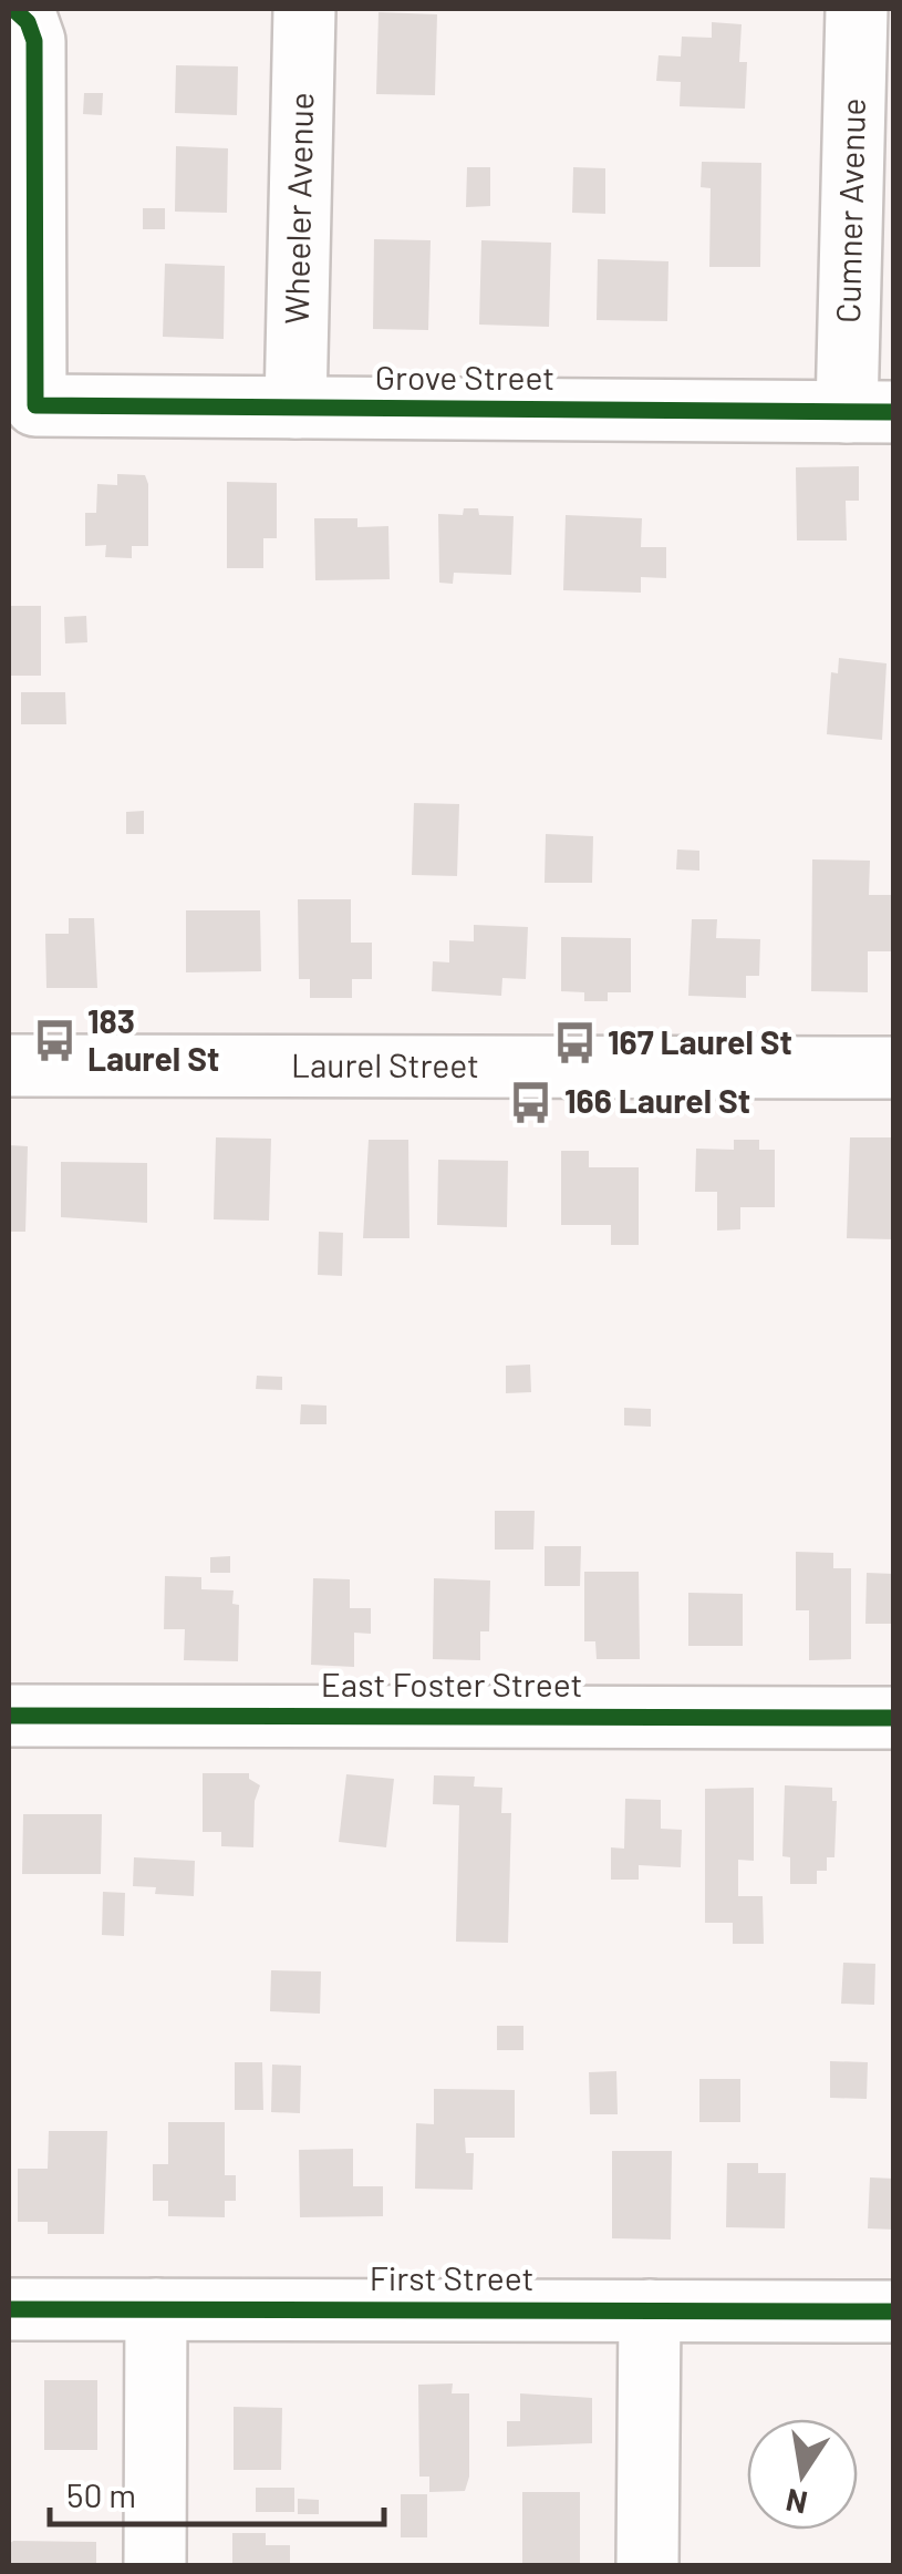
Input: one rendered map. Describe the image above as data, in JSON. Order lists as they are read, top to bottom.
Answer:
{
  "streets": {
    "street": [
      "Wheeler Avenue",
      "Cumner Avenue",
      "Grove Street",
      "Laurel Street",
      "East Foster Street",
      "First Street"
    ]
  },
  "crossings": [
    ["Wheeler Avenue", "Grove Street"],
    ["Cumner Avenue", "Grove Street"]
  ],
  "places": {
    "bus stop": ["183 Laurel St", "167 Laurel St", "166 Laurel St"]
  },
  "scale_bar": "50 m",
  "north": "bottom"
}
